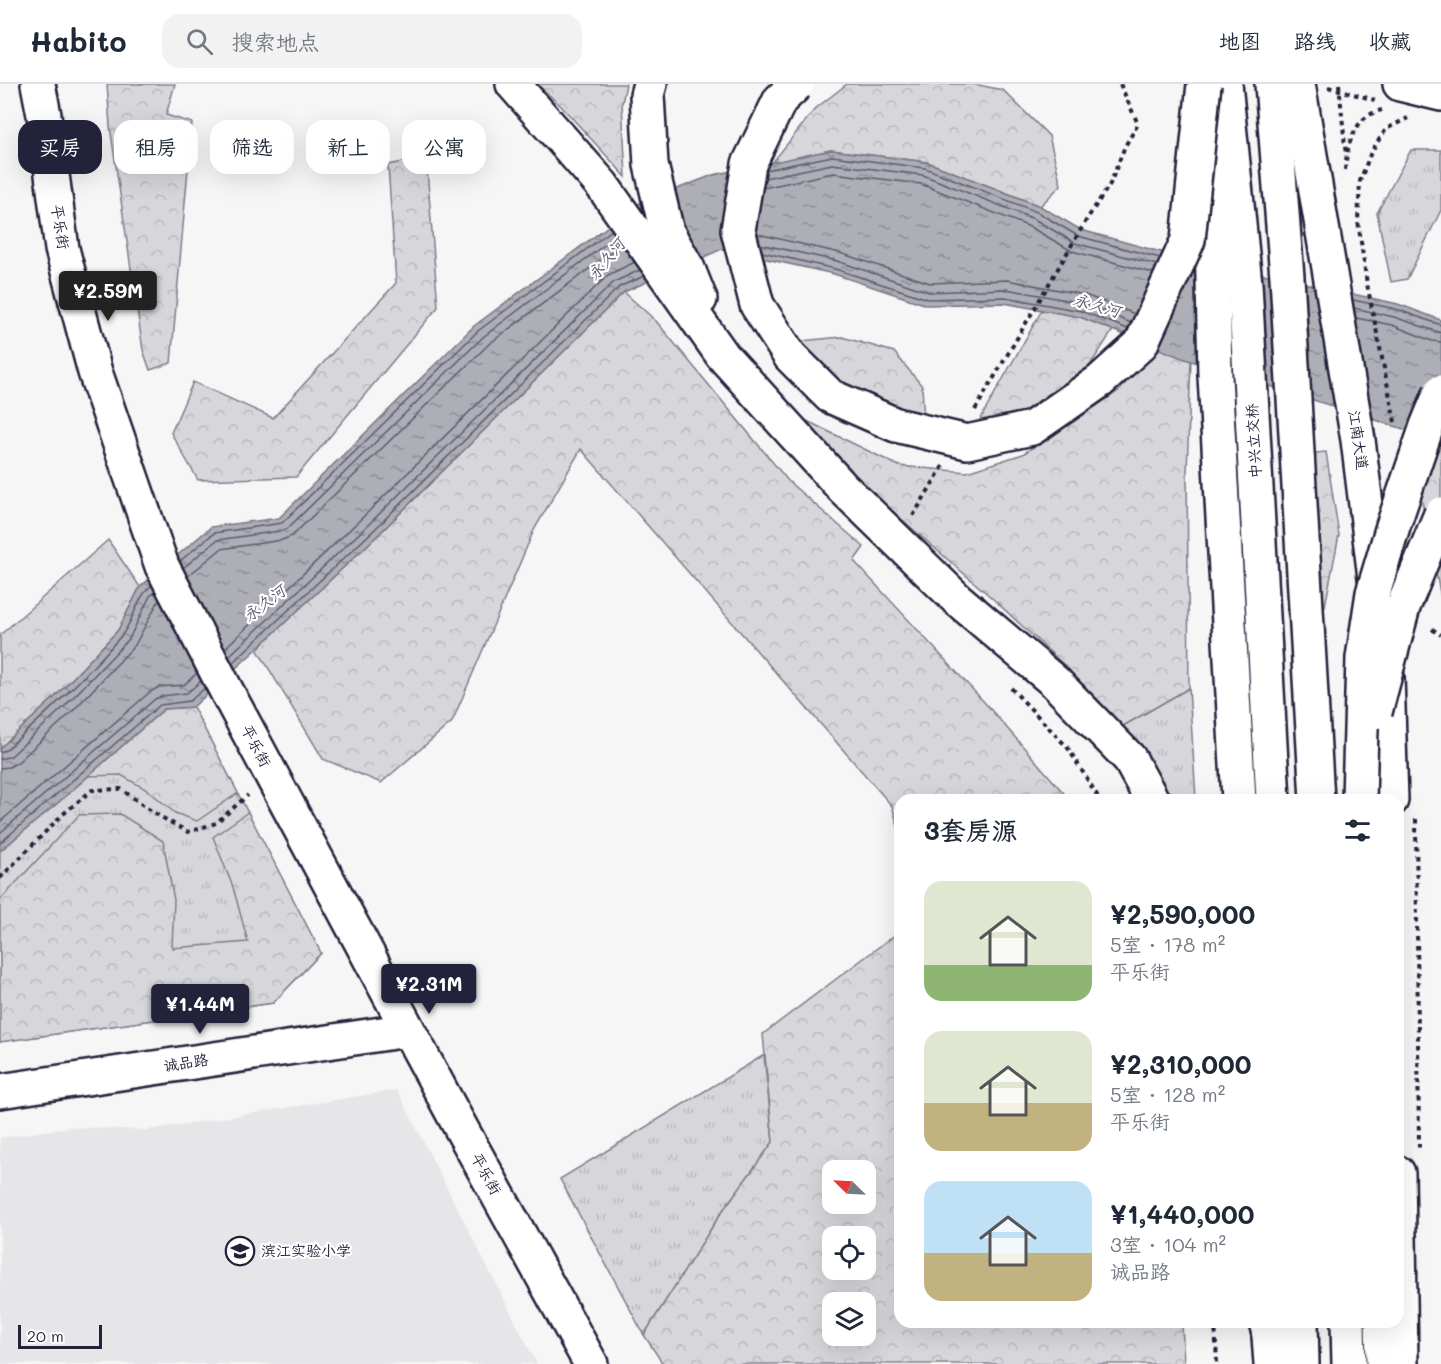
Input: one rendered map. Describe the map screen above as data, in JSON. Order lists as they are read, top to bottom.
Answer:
{
  "streets": {
    "main road": [
      "平乐街",
      "江南大道",
      "中兴立交桥",
      "诚品路"
    ]
  },
  "crossings": [
    ["平乐街", "诚品路"]
  ],
  "water": ["永久河"],
  "places": {
    "school or university": ["滨江实验小学"]
  },
  "scale_bar": "20 m",
  "north": "top left",
  "page": {
    "header": "Habito",
    "search": "搜索地点",
    "nav": ["地图", "路线", "收藏"],
    "chip": [
      "买房",
      "租房",
      "筛选",
      "新上",
      "公寓"
    ],
    "price": ["¥2.59M", "¥2.31M", "¥1.44M"],
    "heading": "3套房源",
    "list": [
      {
        "name": "¥2,590,000",
        "note": "5室 · 178 m² · 平乐街"
      },
      {
        "name": "¥2,310,000",
        "note": "5室 · 128 m² · 平乐街"
      },
      {
        "name": "¥1,440,000",
        "note": "3室 · 104 m² · 诚品路"
      }
    ],
    "scale": "20 m"
  }
}
